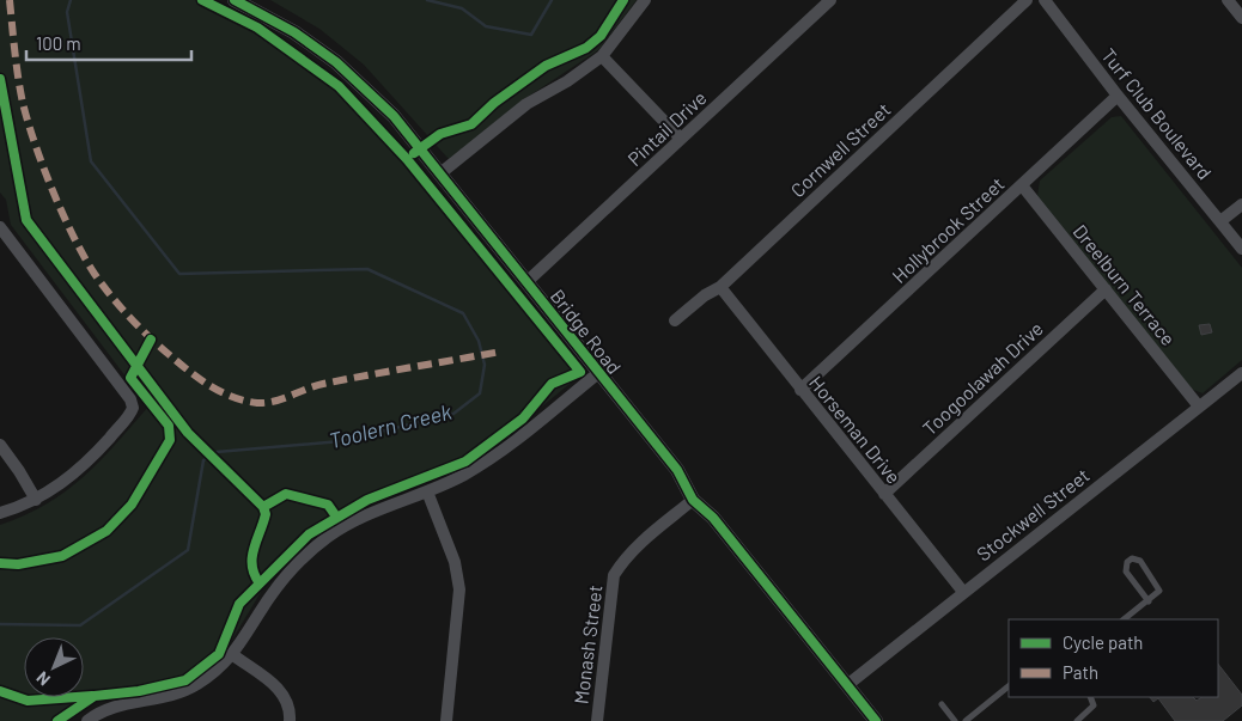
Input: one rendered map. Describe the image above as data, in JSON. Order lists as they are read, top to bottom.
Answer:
{
  "streets": {
    "street": [
      "Turf Club Boulevard",
      "Pintail Drive",
      "Cornwell Street",
      "Hollybrook Street",
      "Dreelburn Terrace",
      "Bridge Road",
      "Toogoolawah Drive",
      "Horseman Drive",
      "Stockwell Street",
      "Monash Street"
    ]
  },
  "crossings": [
    ["Turf Club Boulevard", "Hollybrook Street"],
    ["Pintail Drive", "Bridge Road"],
    ["Cornwell Street", "Horseman Drive"],
    ["Hollybrook Street", "Dreelburn Terrace"],
    ["Hollybrook Street", "Horseman Drive"],
    ["Dreelburn Terrace", "Toogoolawah Drive"],
    ["Dreelburn Terrace", "Stockwell Street"],
    ["Bridge Road", "Stockwell Street"],
    ["Bridge Road", "Monash Street"],
    ["Toogoolawah Drive", "Horseman Drive"],
    ["Horseman Drive", "Stockwell Street"]
  ],
  "water": ["Toolern Creek"],
  "legend": ["Cycle path", "Path"],
  "scale_bar": "100 m",
  "north": "bottom left"
}
